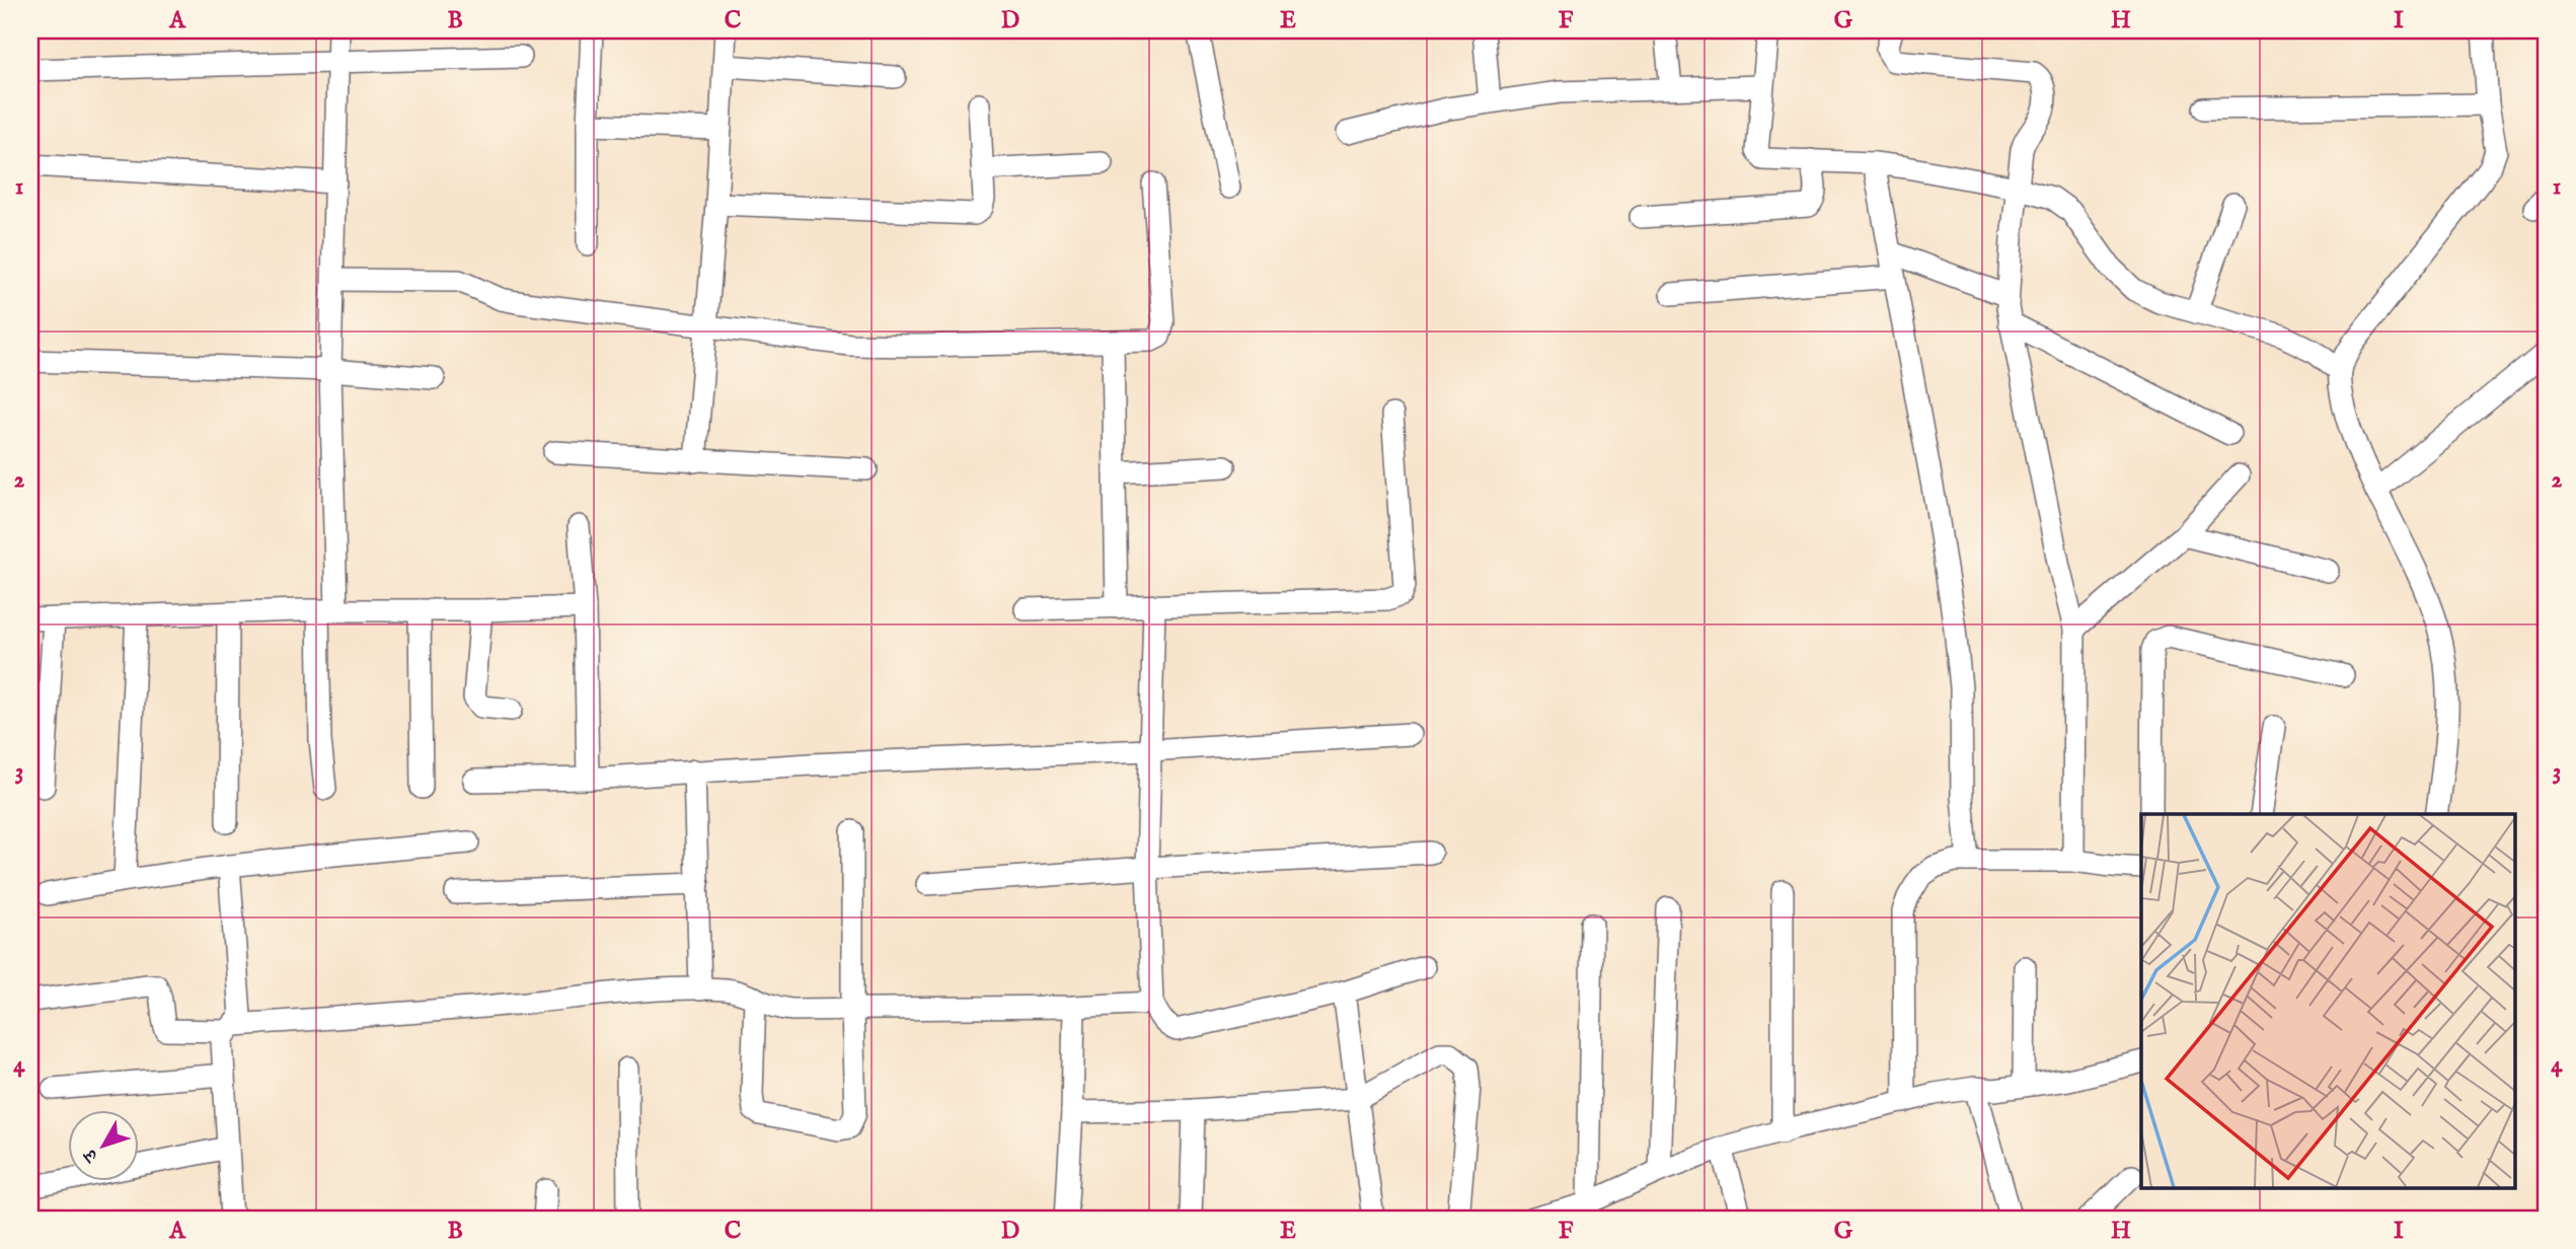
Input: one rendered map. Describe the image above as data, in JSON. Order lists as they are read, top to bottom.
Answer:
{
  "north": "bottom left",
  "grid": {
    "columns": [
      "A",
      "B",
      "C",
      "D",
      "E",
      "F",
      "G",
      "H",
      "I"
    ],
    "rows": [
      "1",
      "2",
      "3",
      "4"
    ]
  }
}
